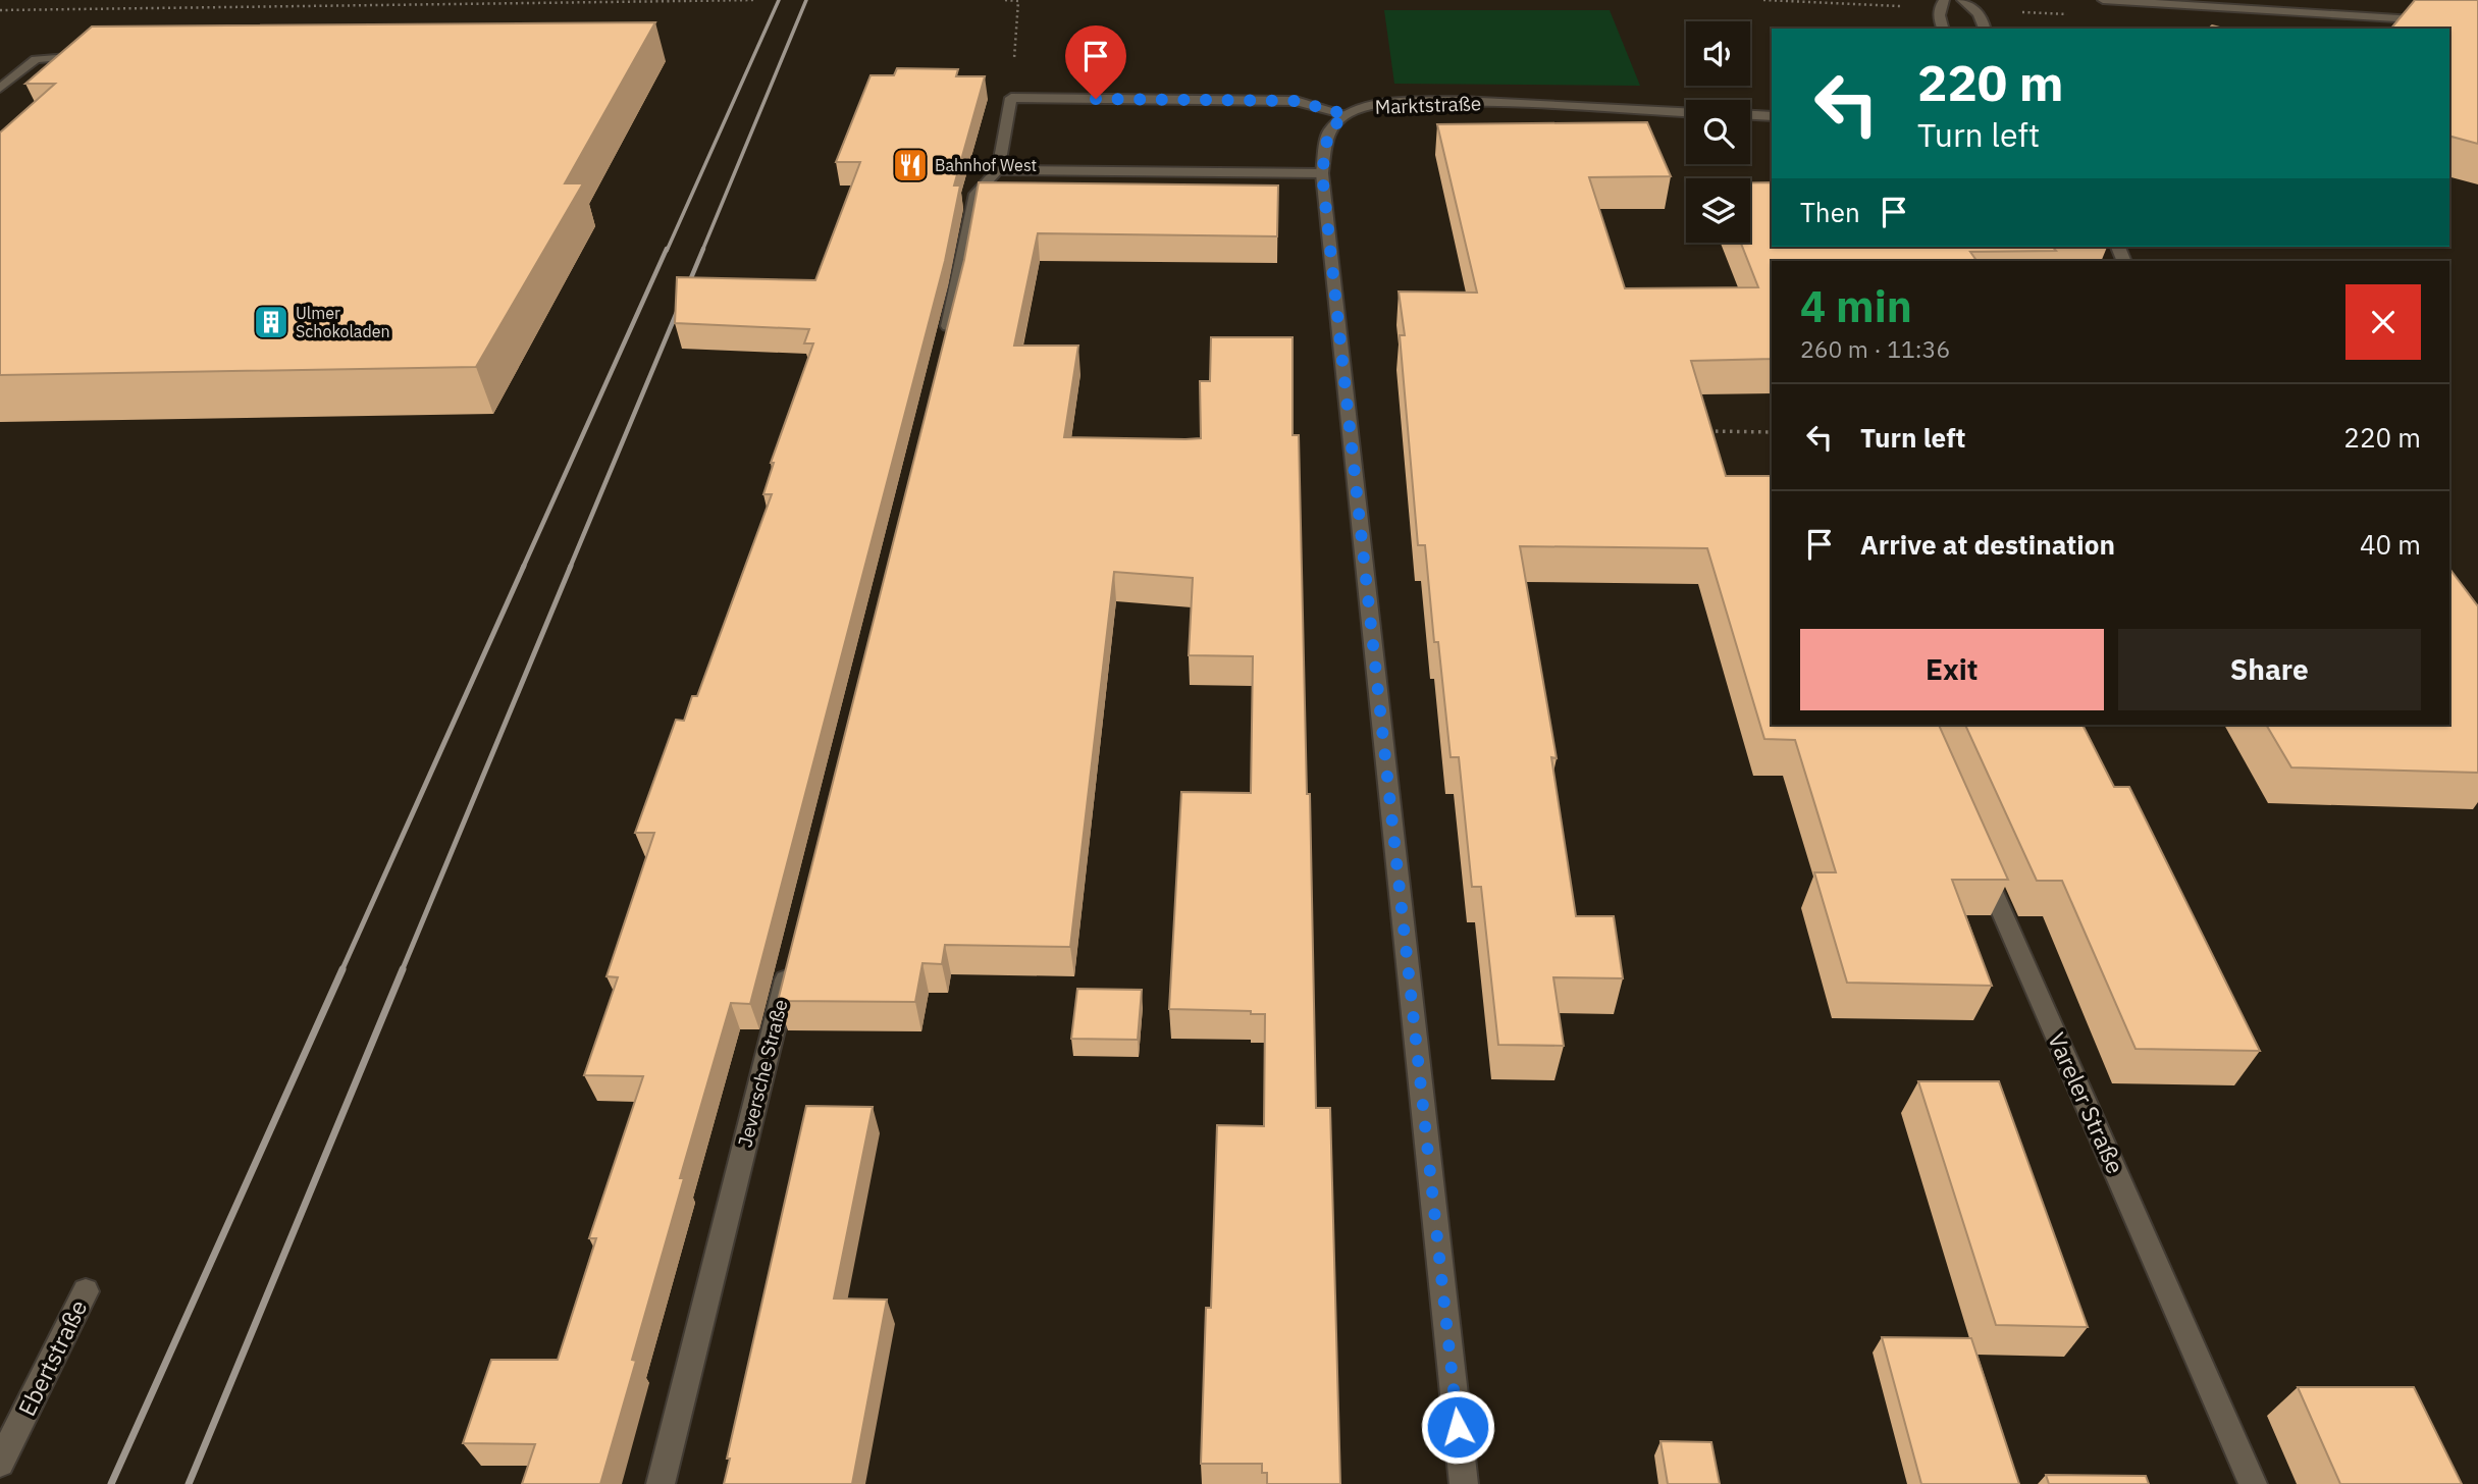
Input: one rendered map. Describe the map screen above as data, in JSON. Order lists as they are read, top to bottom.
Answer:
{
  "streets": {
    "street": [
      "Marktstraße",
      "Jeversche Straße",
      "Vareler Straße",
      "Ebertstraße"
    ]
  },
  "places": {
    "restaurant": ["Bahnhof West"],
    "building": ["Ulmer Schokoladen"]
  },
  "page": {
    "turn": ["220 m", "Turn left"],
    "then": "Then",
    "heading": ["4 min", "260 m · 11:36"],
    "list": [
      {
        "name": "Turn left",
        "value": "220 m"
      },
      {
        "name": "Arrive at destination",
        "value": "40 m"
      }
    ],
    "buttons": ["Exit", "Share"]
  }
}
